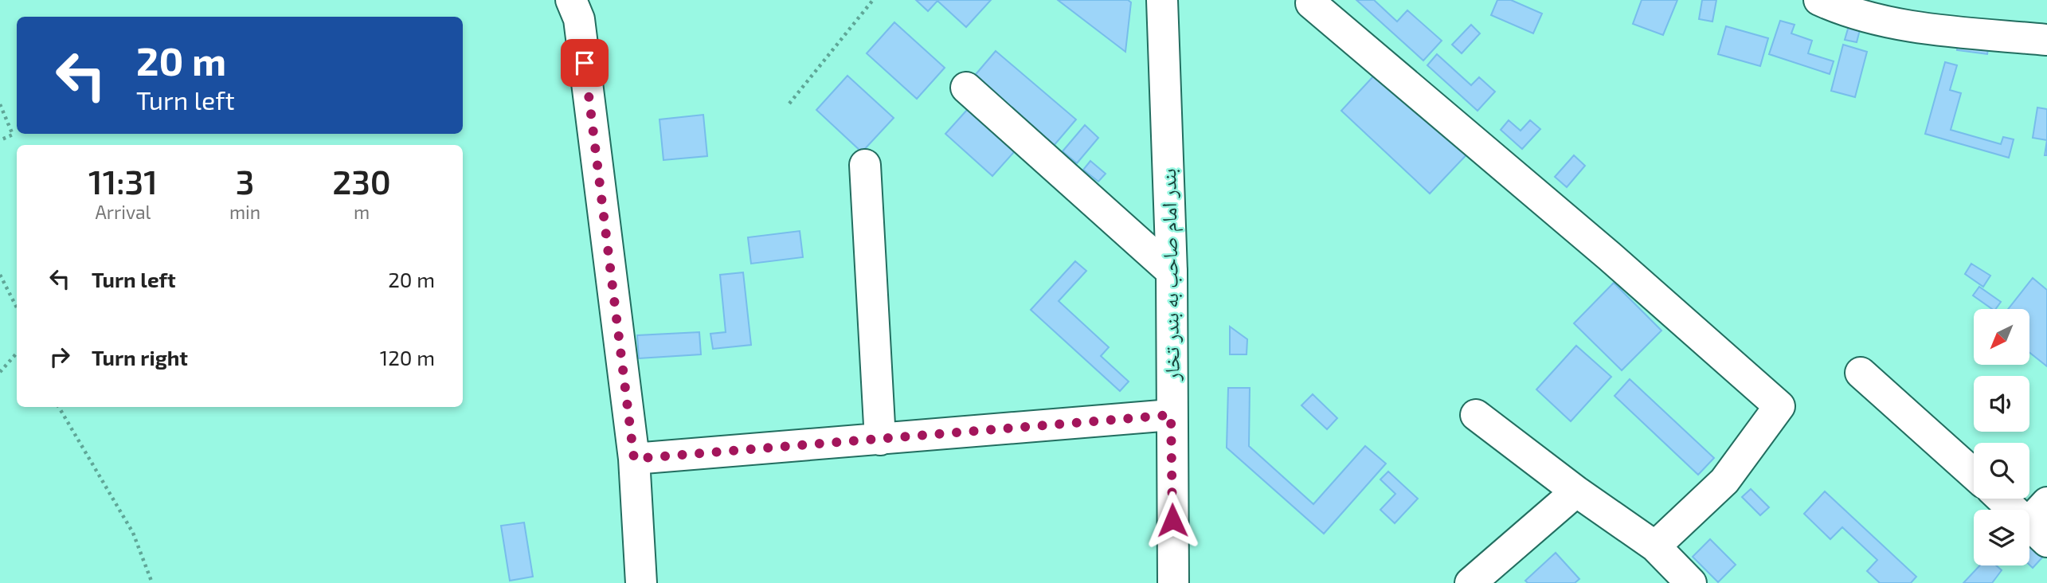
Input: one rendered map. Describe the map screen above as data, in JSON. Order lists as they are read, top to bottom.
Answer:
{
  "streets": {
    "street": ["بندر امام صاحب به بندر تخار"]
  },
  "north": "bottom left",
  "page": {
    "turn": ["20 m", "Turn left"],
    "eta": [
      "11:31",
      "Arrival",
      "3",
      "min",
      "230",
      "m"
    ],
    "list": [
      {
        "name": "Turn left",
        "value": "20 m"
      },
      {
        "name": "Turn right",
        "value": "120 m"
      }
    ]
  }
}
